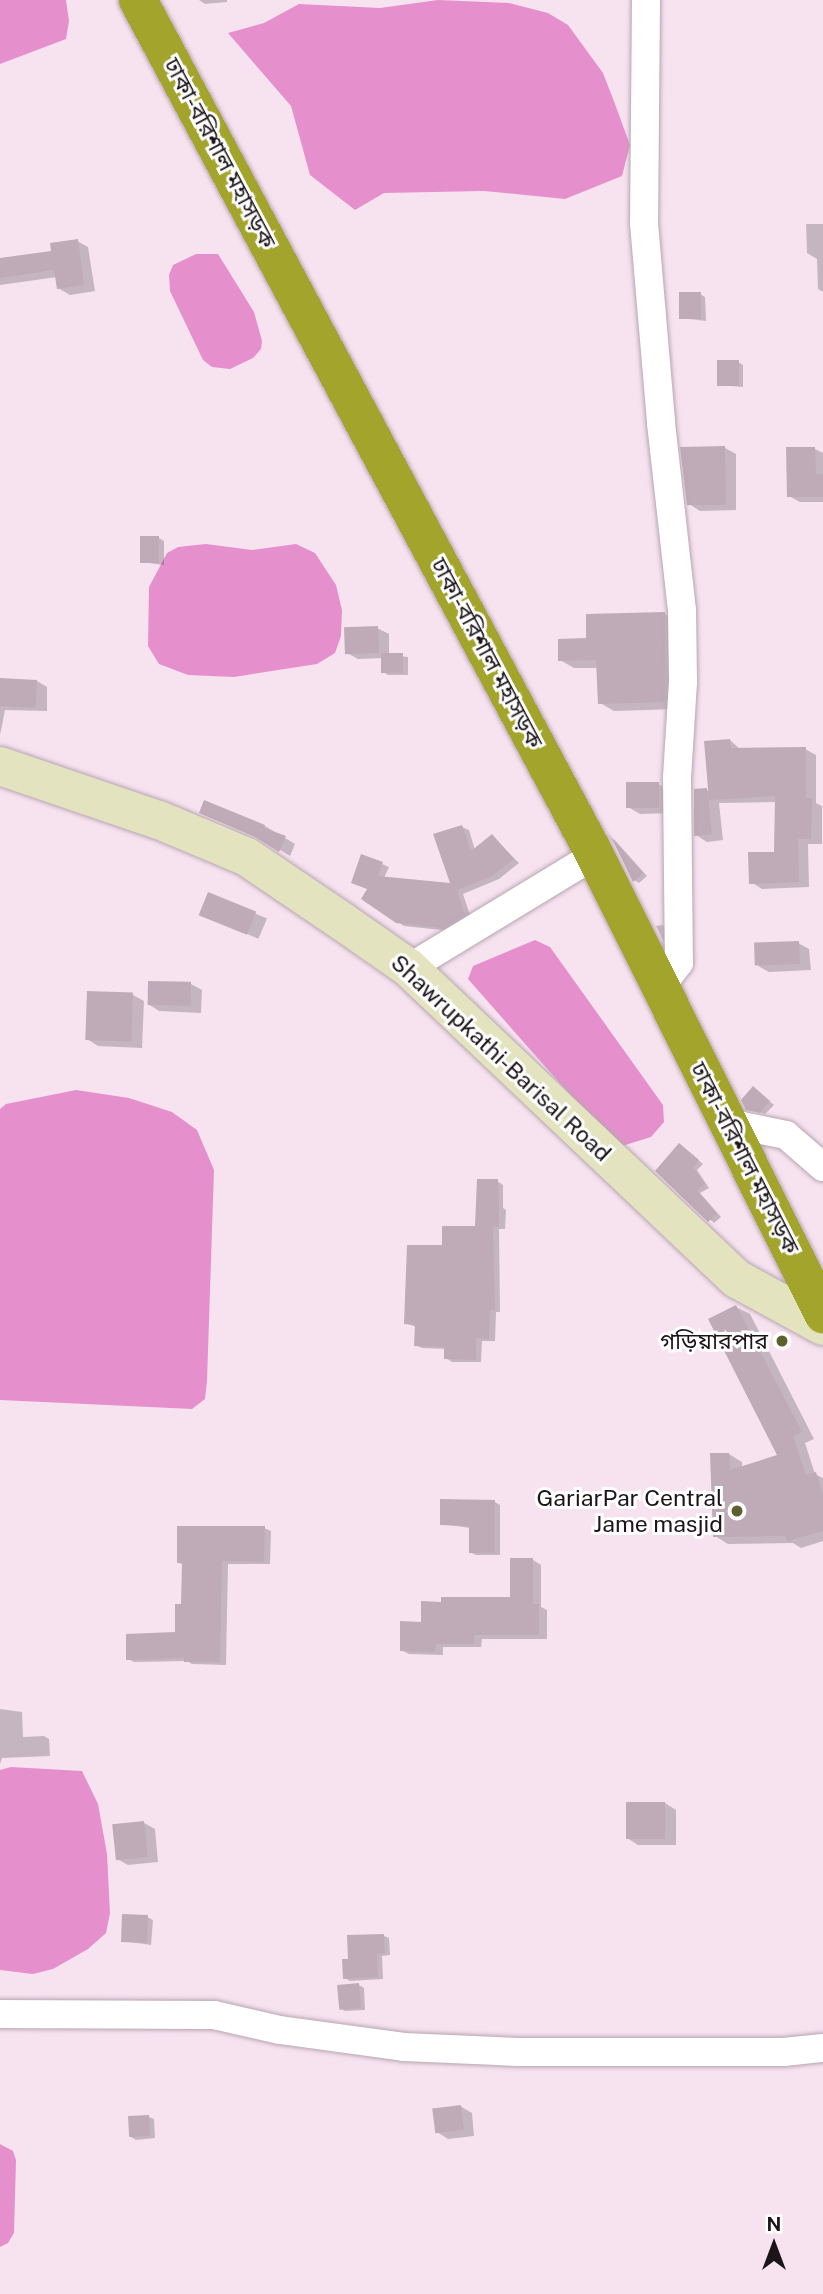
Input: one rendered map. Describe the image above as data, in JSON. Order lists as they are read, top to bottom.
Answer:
{
  "streets": {
    "highway": ["ঢাকা-বরিশাল মহাসড়ক"],
    "main road": ["Shawrupkathi-Barisal Road"]
  },
  "places": ["গড়িয়ারপার", "GariarPar Central Jame masjid"],
  "north": "top"
}
